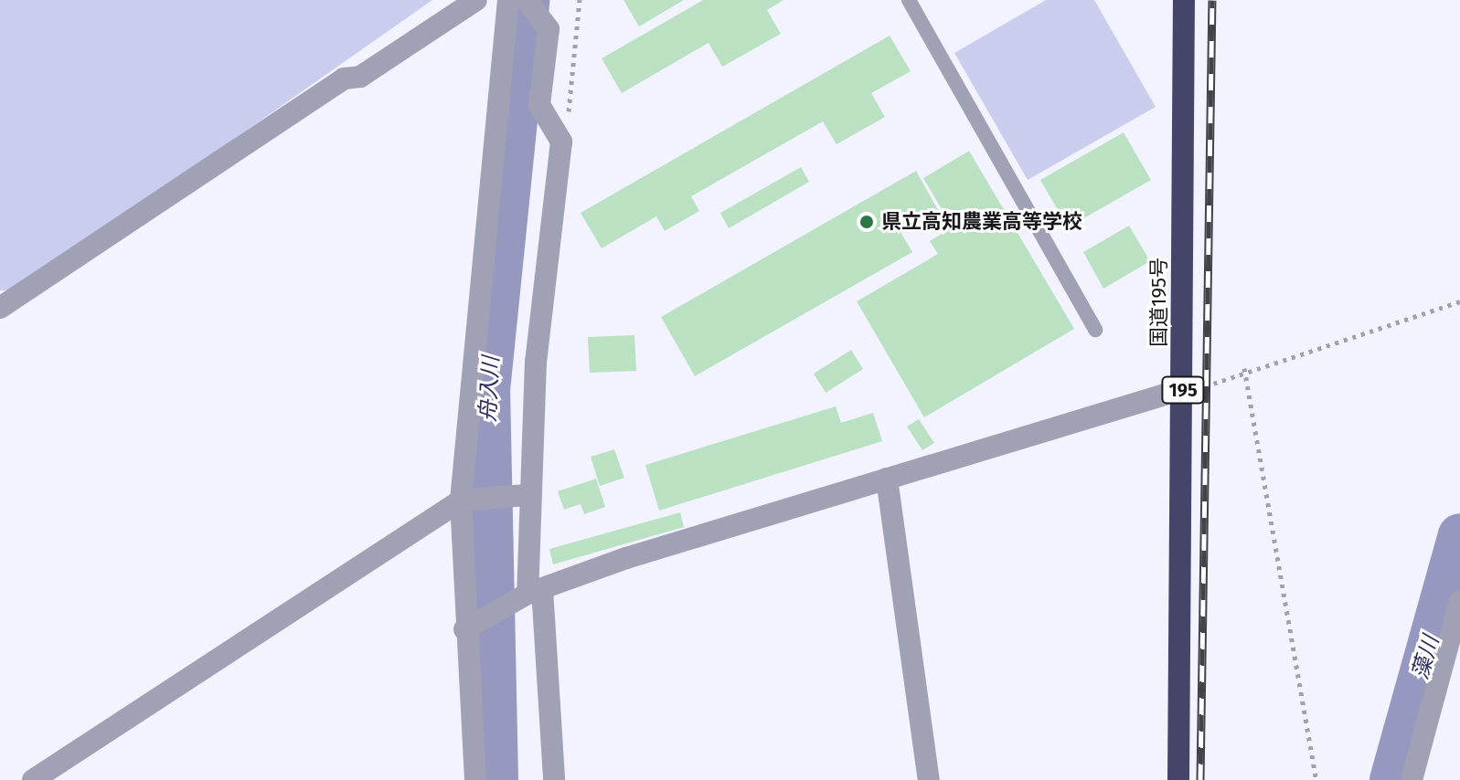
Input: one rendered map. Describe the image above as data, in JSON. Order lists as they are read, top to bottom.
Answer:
{
  "streets": {
    "highway": ["国道195号", "195"]
  },
  "water": ["舟入川", "藻川"],
  "places": ["県立高知農業高等学校"]
}
